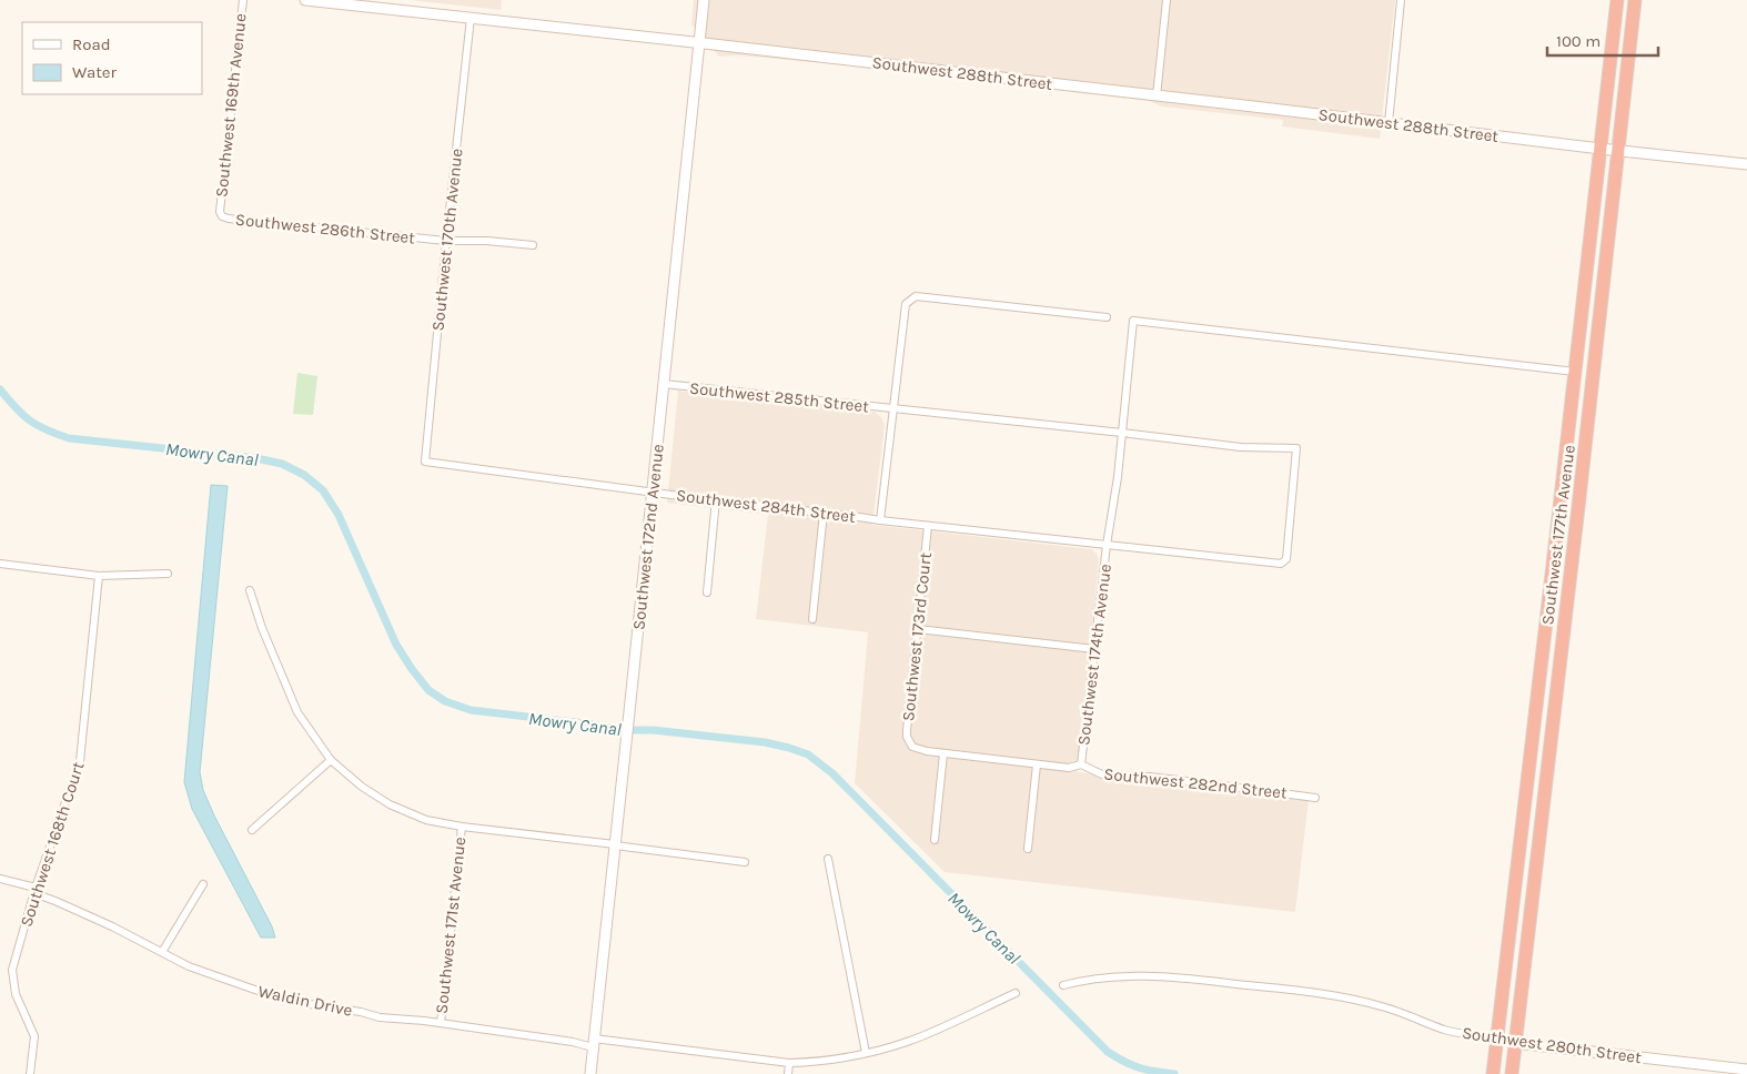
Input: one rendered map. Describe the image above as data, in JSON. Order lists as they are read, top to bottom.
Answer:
{
  "streets": {
    "highway": ["Southwest 177th Avenue"],
    "street": [
      "Southwest 288th Street",
      "Southwest 169th Avenue",
      "Southwest 286th Street",
      "Southwest 170th Avenue",
      "Southwest 285th Street",
      "Southwest 284th Street",
      "Southwest 172nd Avenue",
      "Southwest 173rd Court",
      "Southwest 174th Avenue",
      "Southwest 282nd Street",
      "Southwest 168th Court",
      "Southwest 171st Avenue",
      "Waldin Drive",
      "Southwest 280th Street"
    ]
  },
  "crossings": [
    ["Southwest 288th Street", "Southwest 170th Avenue"],
    ["Southwest 288th Street", "Southwest 177th Avenue"],
    ["Southwest 288th Street", "Southwest 172nd Avenue"],
    ["Southwest 169th Avenue", "Southwest 286th Street"],
    ["Southwest 286th Street", "Southwest 170th Avenue"],
    ["Southwest 170th Avenue", "Southwest 284th Street"],
    ["Southwest 285th Street", "Southwest 284th Street"],
    ["Southwest 285th Street", "Southwest 172nd Avenue"],
    ["Southwest 285th Street", "Southwest 174th Avenue"],
    ["Southwest 284th Street", "Southwest 172nd Avenue"],
    ["Southwest 284th Street", "Southwest 173rd Court"],
    ["Southwest 284th Street", "Southwest 174th Avenue"],
    ["Southwest 177th Avenue", "Southwest 174th Avenue"],
    ["Southwest 177th Avenue", "Southwest 280th Street"],
    ["Southwest 172nd Avenue", "Waldin Drive"],
    ["Southwest 173rd Court", "Southwest 282nd Street"],
    ["Southwest 174th Avenue", "Southwest 282nd Street"],
    ["Southwest 168th Court", "Waldin Drive"],
    ["Southwest 171st Avenue", "Waldin Drive"]
  ],
  "water": ["Mowry Canal"],
  "legend": ["Road", "Water"],
  "scale_bar": "100 m"
}
